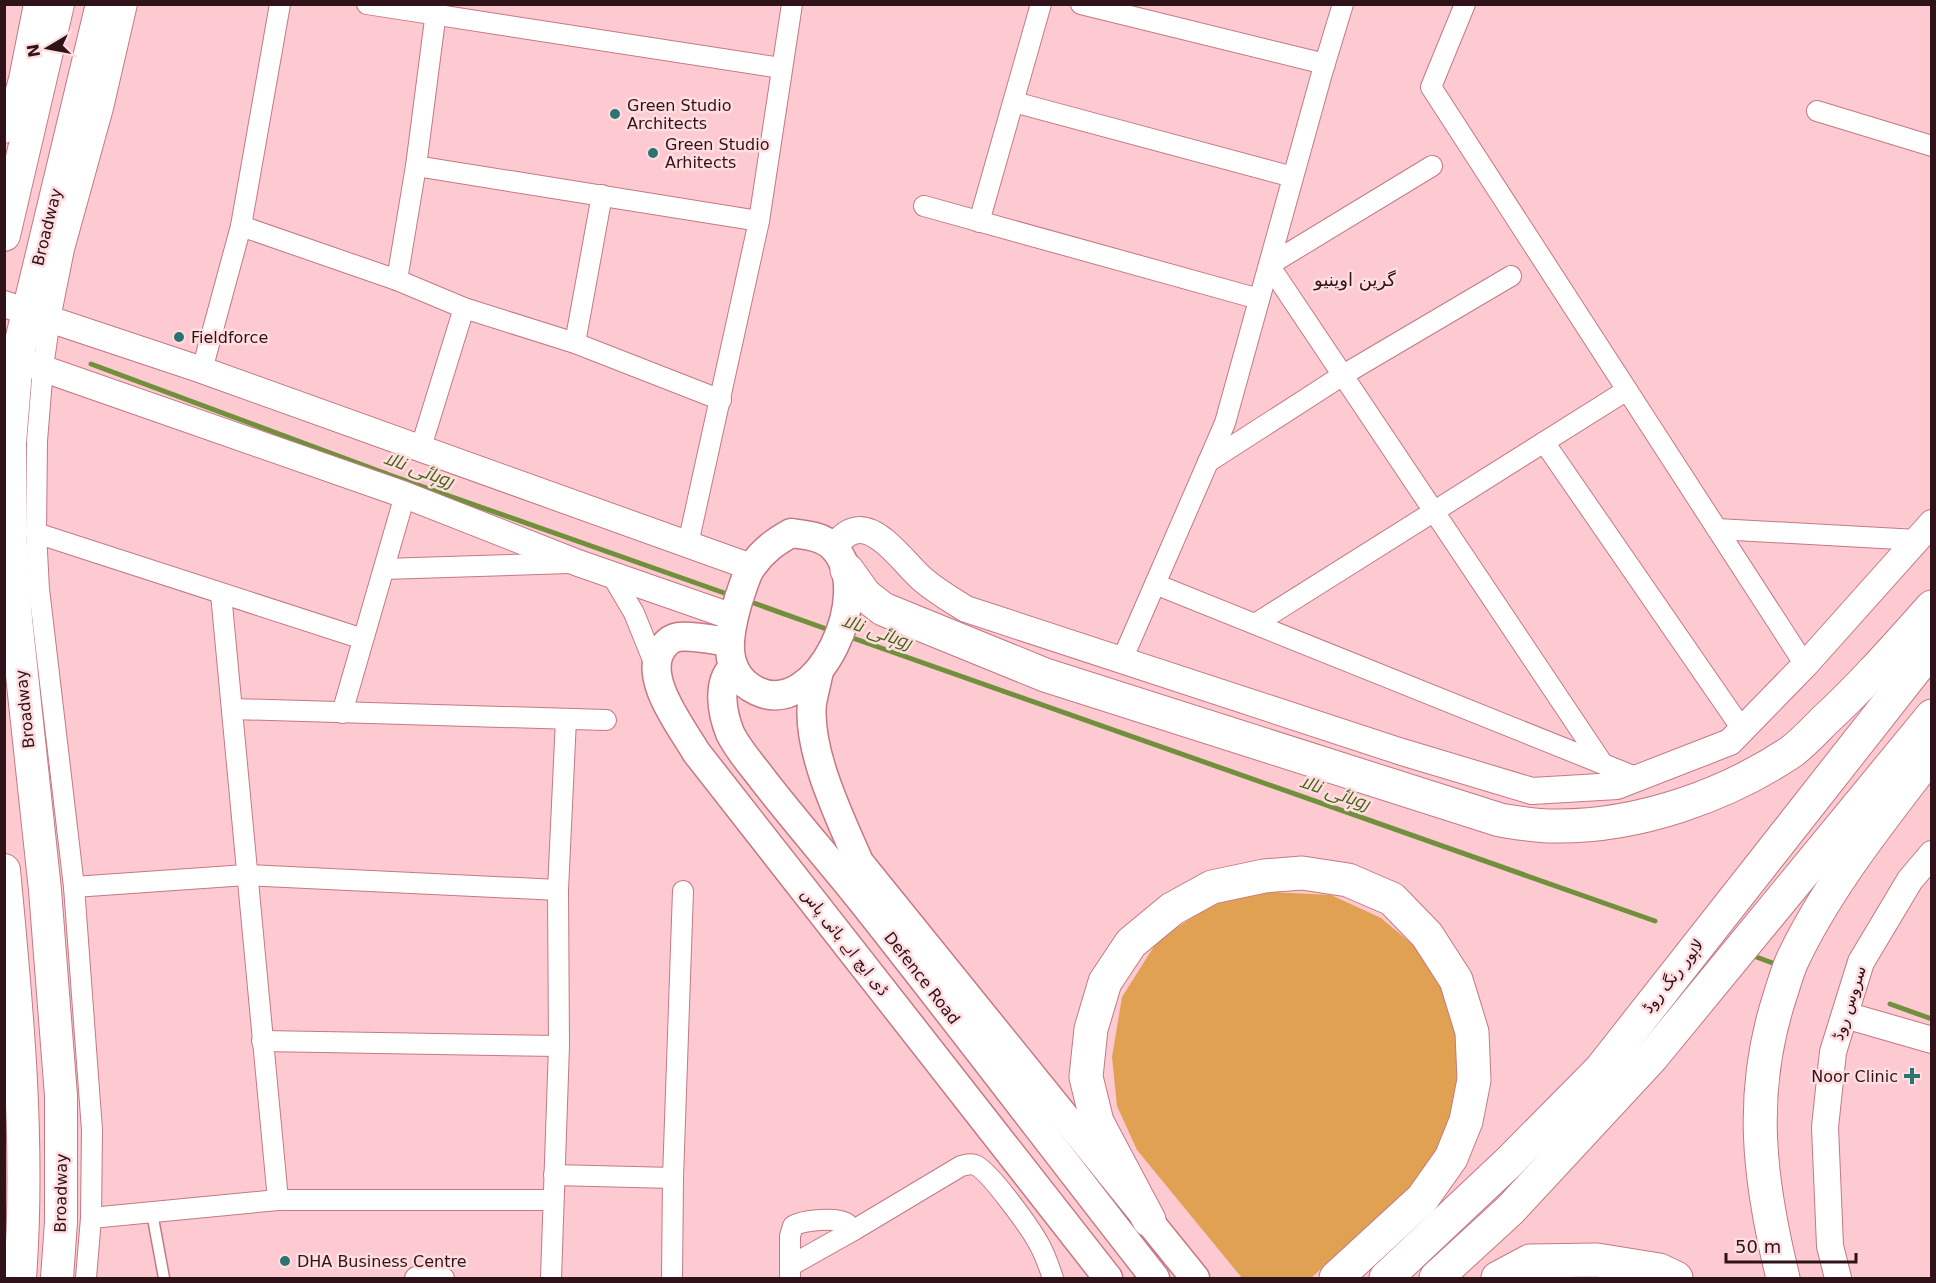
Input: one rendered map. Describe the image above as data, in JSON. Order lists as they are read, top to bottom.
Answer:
{
  "streets": {
    "highway": ["لاہور رنگ روڈ"],
    "main road": ["Broadway", "ڈی ایچ اے بائی پاس", "Defence Road"],
    "street": ["سروس روڈ"]
  },
  "districts": ["گرین اوینیو"],
  "water": ["روہائی نالا"],
  "places": {
    "other": [
      "Green Studio Architects",
      "Green Studio Arhitects",
      "Fieldforce",
      "DHA Business Centre"
    ],
    "health": ["Noor Clinic"]
  },
  "scale_bar": "50 m",
  "north": "left"
}
